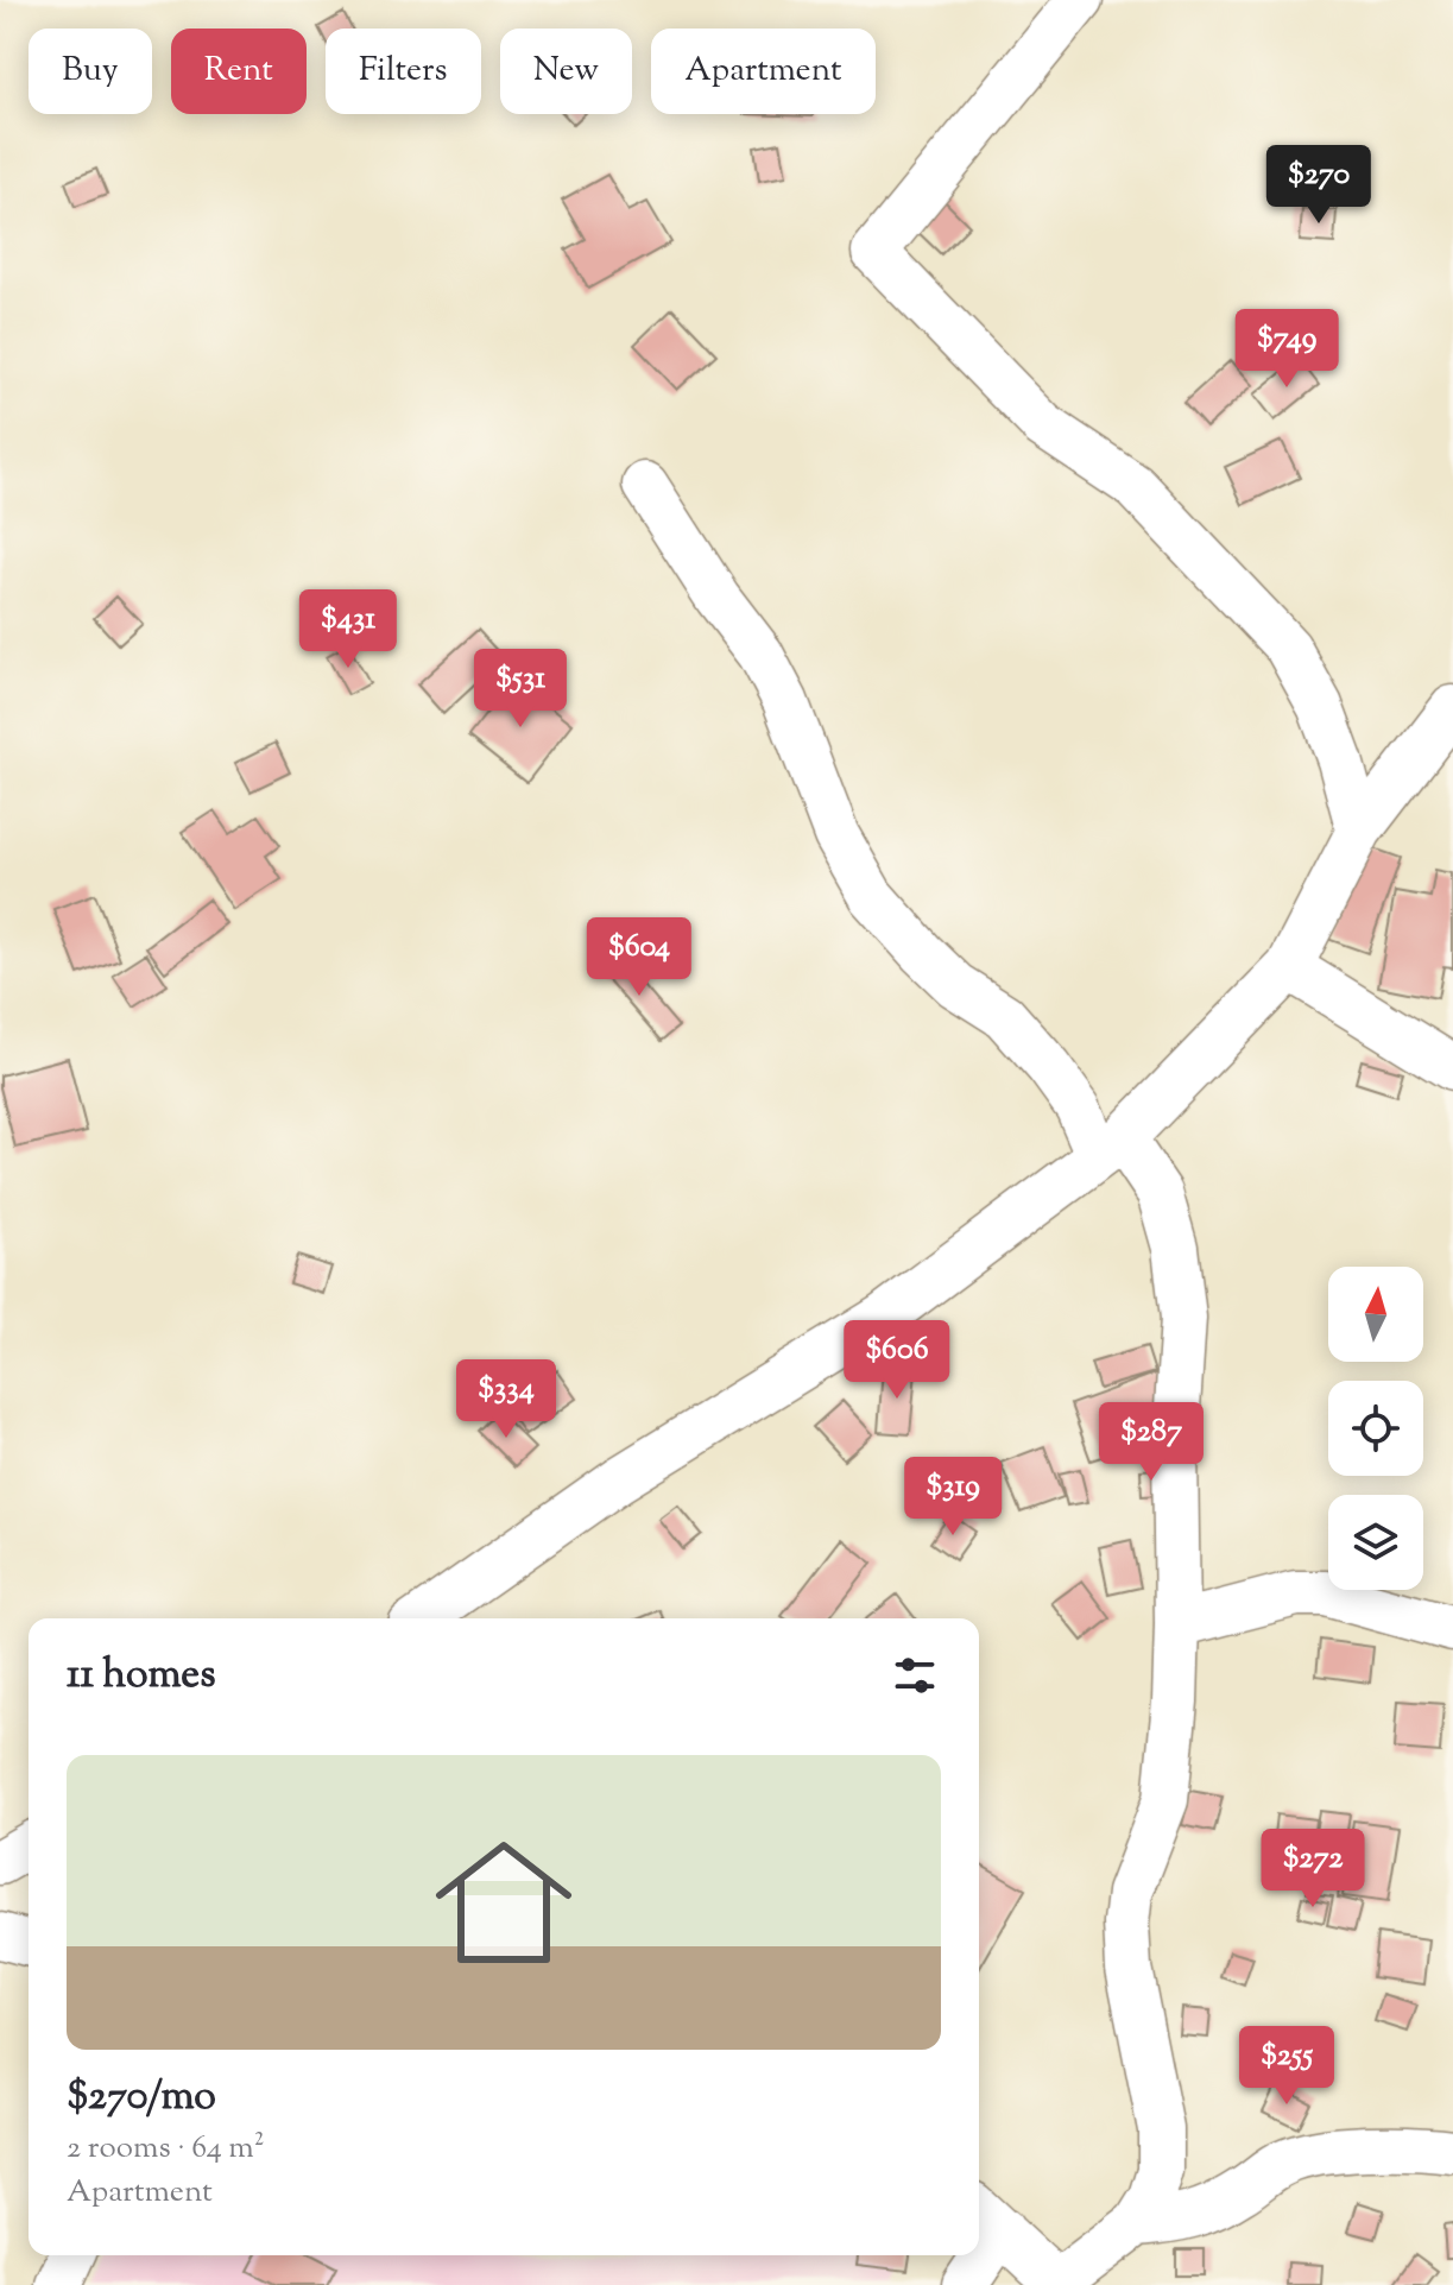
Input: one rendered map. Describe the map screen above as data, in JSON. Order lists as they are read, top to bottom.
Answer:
{
  "north": "top",
  "page": {
    "chip": [
      "Buy",
      "Rent",
      "Filters",
      "New",
      "Apartment"
    ],
    "price": [
      "$270",
      "$749",
      "$431",
      "$531",
      "$604",
      "$606",
      "$334",
      "$287",
      "$319",
      "$272",
      "$255"
    ],
    "heading": "11 homes",
    "list": [
      {
        "name": "$270/mo",
        "note": "2 rooms · 64 m² · Apartment"
      }
    ]
  }
}
